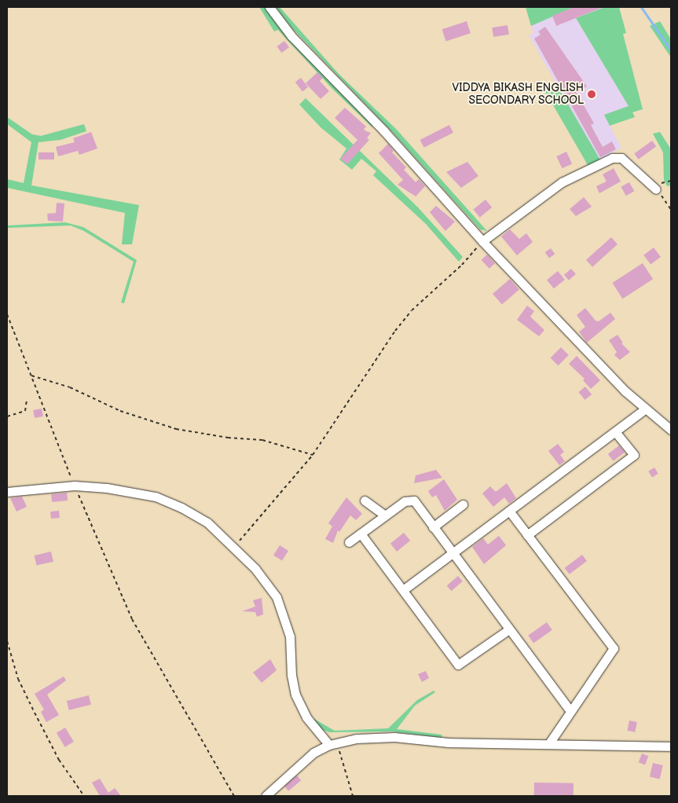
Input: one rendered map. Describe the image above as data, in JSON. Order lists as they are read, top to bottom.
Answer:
{
  "places": ["VIDDYA BIKASH ENGLISH SECONDARY SCHOOL"]
}
